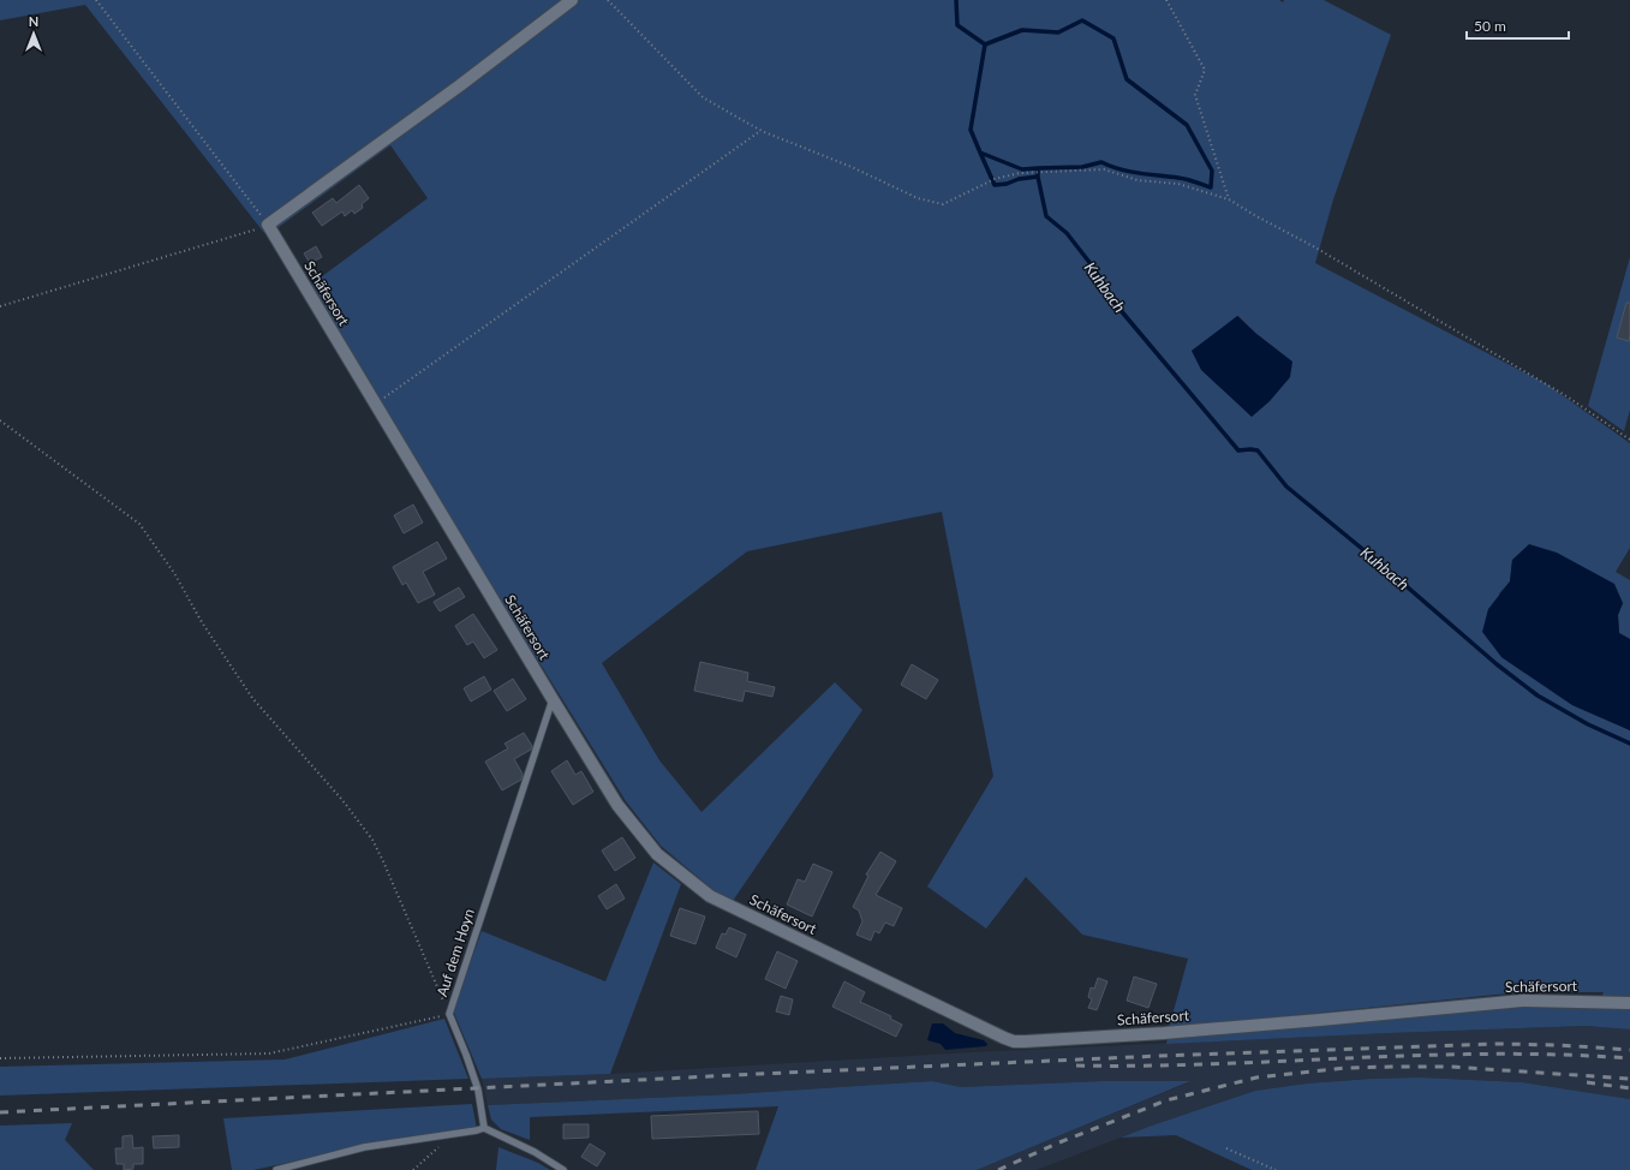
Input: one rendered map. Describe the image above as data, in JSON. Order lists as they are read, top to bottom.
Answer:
{
  "streets": {
    "street": ["Schäfersort"],
    "lane": ["Auf dem Hoyn"]
  },
  "crossings": [
    ["Schäfersort", "Auf dem Hoyn"]
  ],
  "water": ["Kuhbach"],
  "scale_bar": "50 m",
  "north": "top"
}
